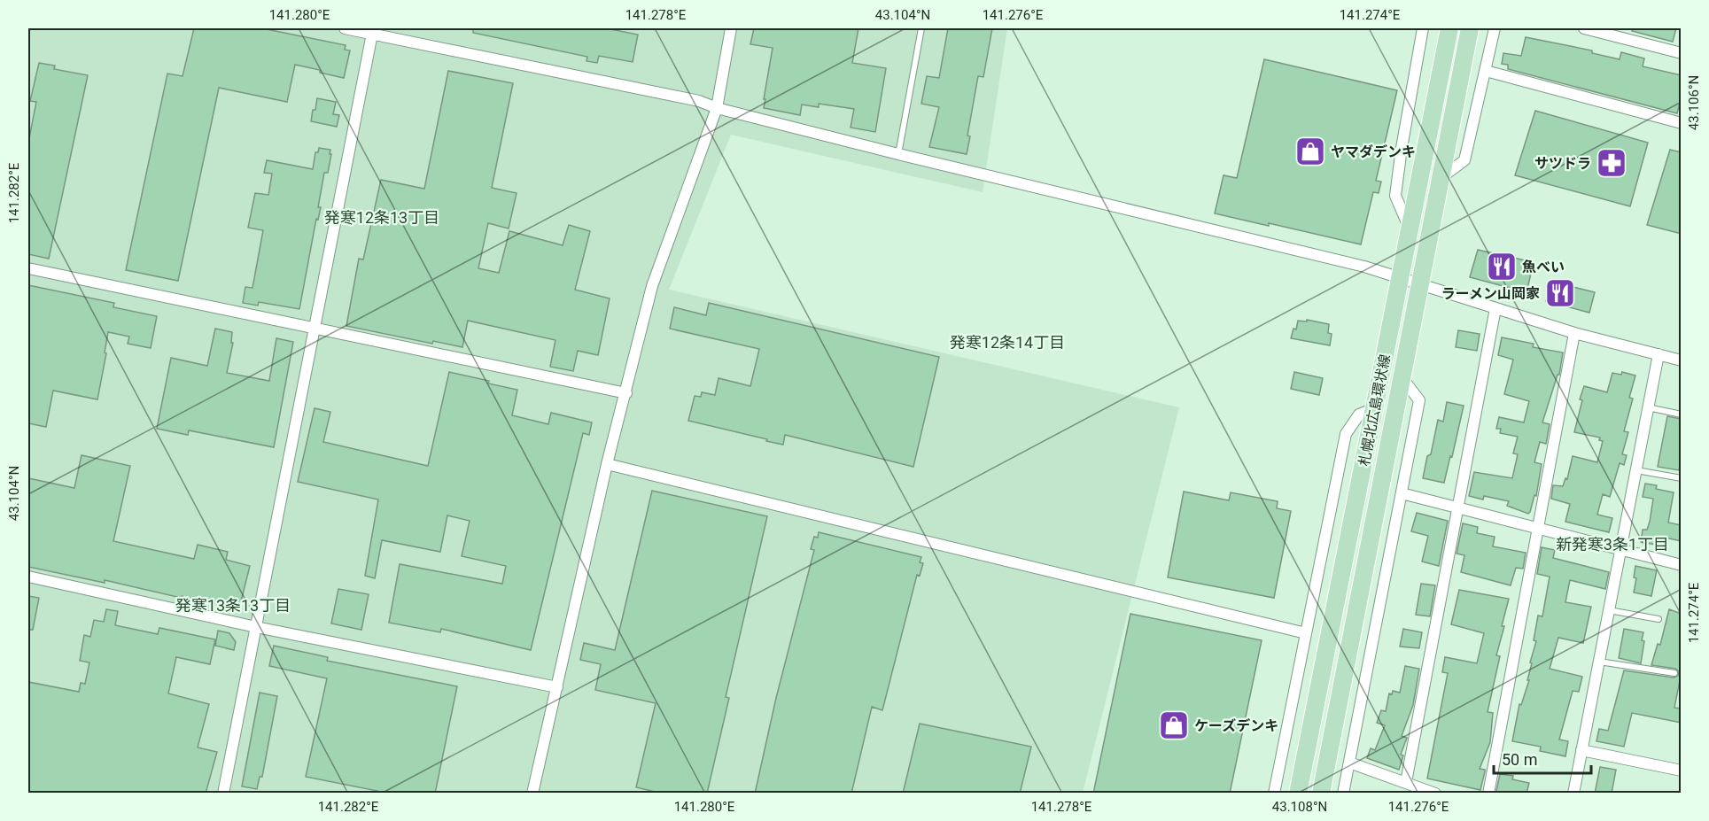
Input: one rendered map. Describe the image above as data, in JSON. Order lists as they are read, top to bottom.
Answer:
{
  "streets": {
    "main road": ["札幌北広島環状線"]
  },
  "districts": [
    "発寒12条13丁目",
    "発寒12条14丁目",
    "新発寒3条1丁目",
    "発寒13条13丁目"
  ],
  "places": {
    "shop": ["ヤマダデンキ", "ケーズデンキ"],
    "pharmacy": ["サツドラ"],
    "restaurant": ["魚べい", "ラーメン山岡家"]
  },
  "scale_bar": "50 m",
  "coordinates": [
    "141.280°E",
    "141.278°E",
    "43.104°N",
    "141.276°E",
    "141.274°E",
    "43.106°N",
    "141.282°E",
    "43.108°N"
  ]
}
